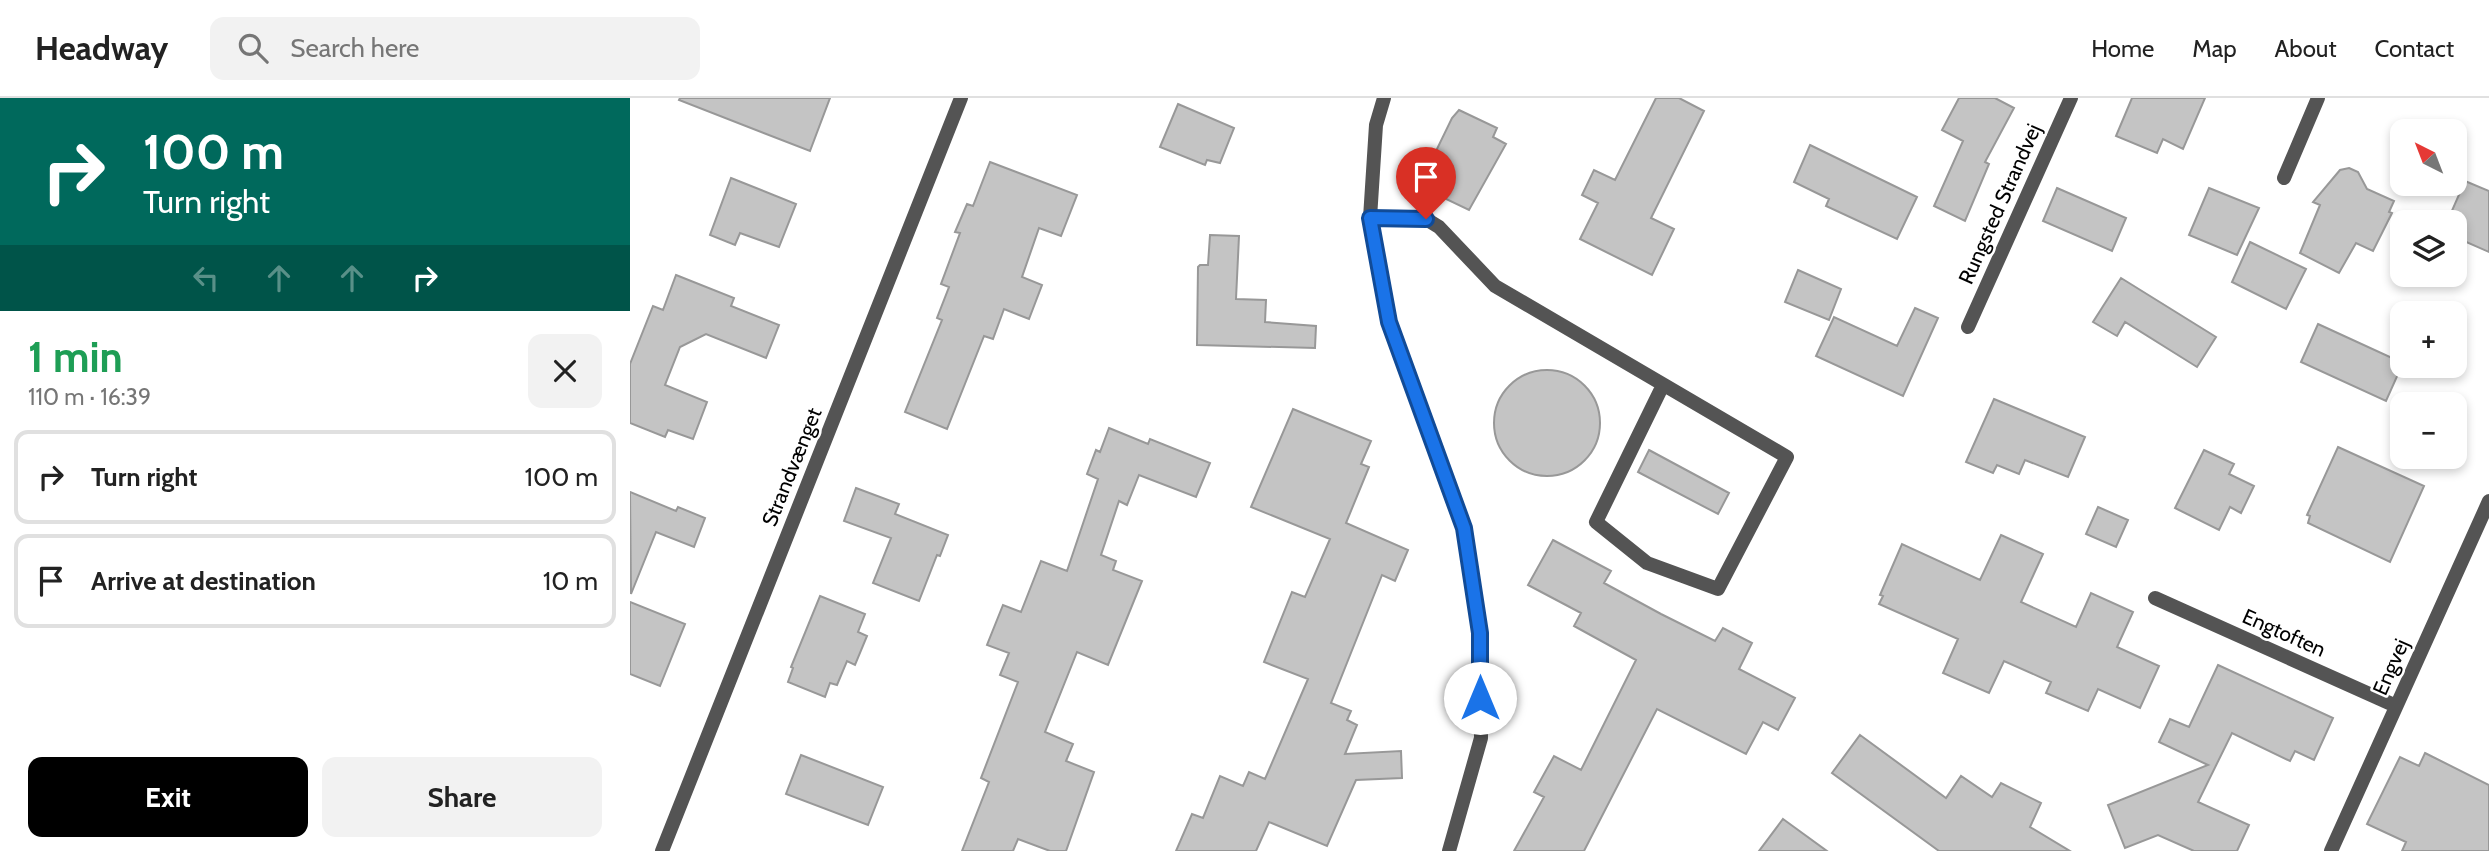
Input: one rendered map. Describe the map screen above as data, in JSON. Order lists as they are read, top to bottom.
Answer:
{
  "streets": {
    "street": [
      "Rungsted Strandvej",
      "Strandvænget",
      "Engtoften",
      "Engvej"
    ]
  },
  "crossings": [
    ["Engtoften", "Engvej"]
  ],
  "north": "top left",
  "page": {
    "header": "Headway",
    "search": "Search here",
    "nav": [
      "Home",
      "Map",
      "About",
      "Contact"
    ],
    "turn": ["100 m", "Turn right"],
    "map_buttons": ["+", "−"],
    "heading": ["1 min", "110 m · 16:39"],
    "list": [
      {
        "name": "Turn right",
        "value": "100 m"
      },
      {
        "name": "Arrive at destination",
        "value": "10 m"
      }
    ],
    "buttons": ["Exit", "Share"]
  }
}
